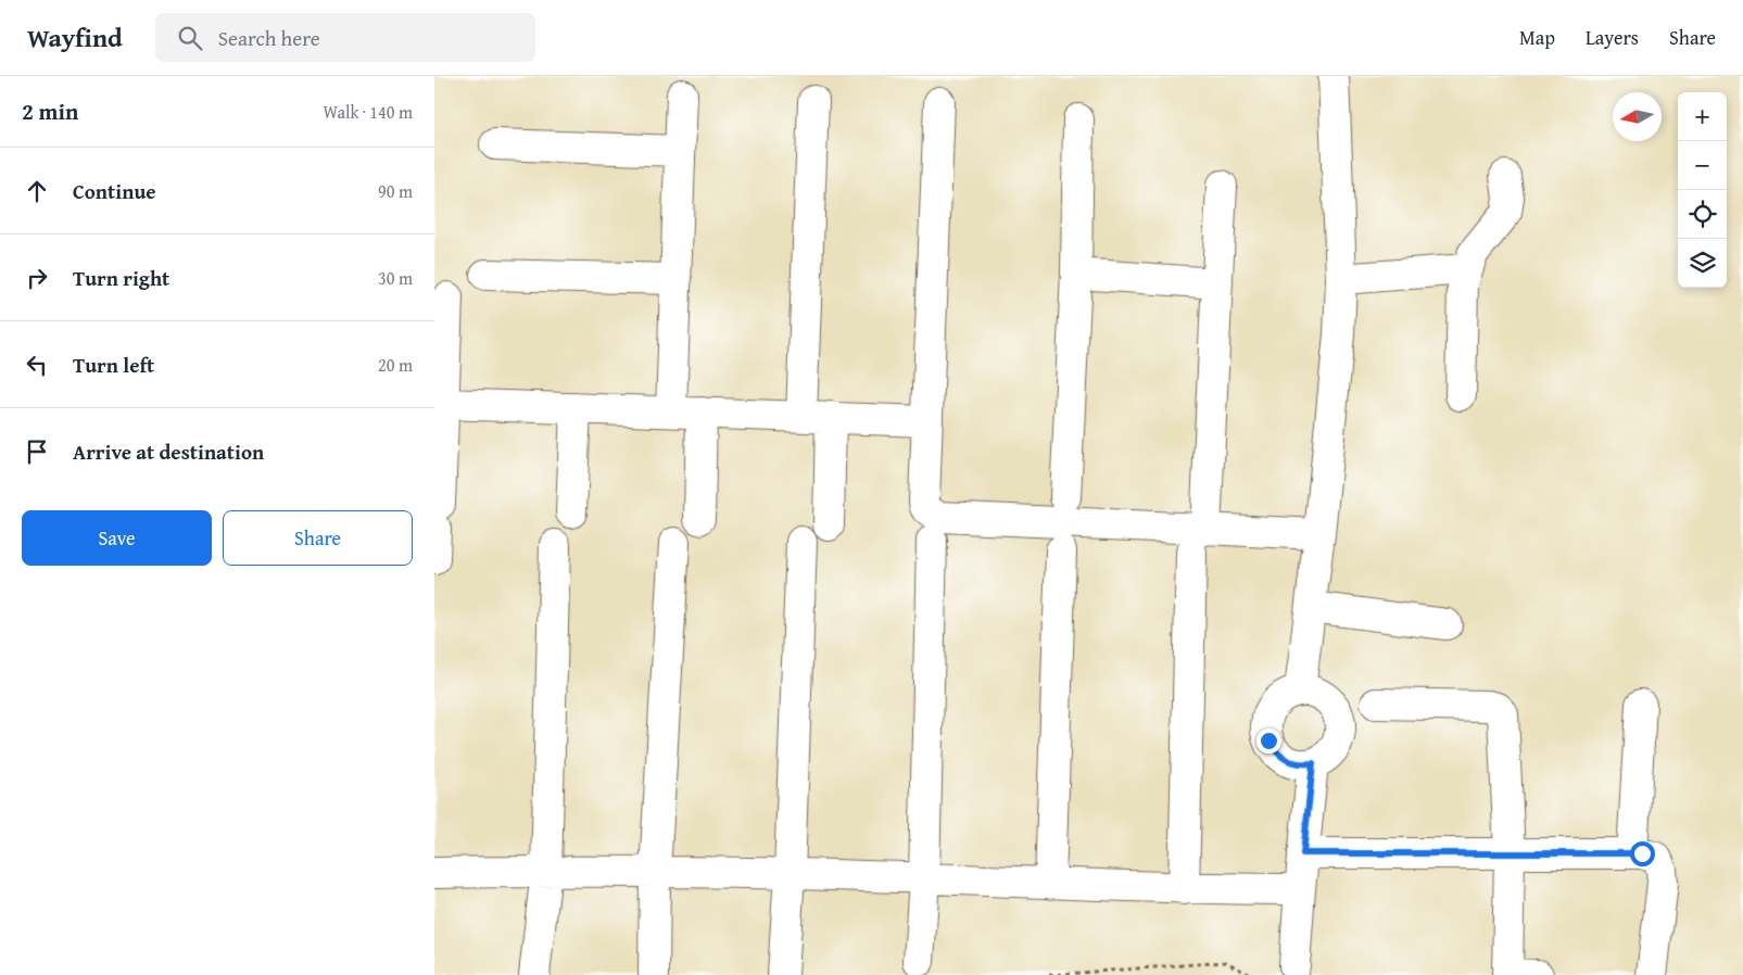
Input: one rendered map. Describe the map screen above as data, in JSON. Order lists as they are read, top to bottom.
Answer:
{
  "north": "left",
  "page": {
    "header": "Wayfind",
    "search": "Search here",
    "nav": ["Map", "Layers", "Share"],
    "heading": ["2 min", "Walk · 140 m"],
    "map_buttons": ["+", "−"],
    "list": [
      ["Continue", "90 m"],
      ["Turn right", "30 m"],
      ["Turn left", "20 m"],
      "Arrive at destination"
    ],
    "buttons": ["Save", "Share"]
  }
}
